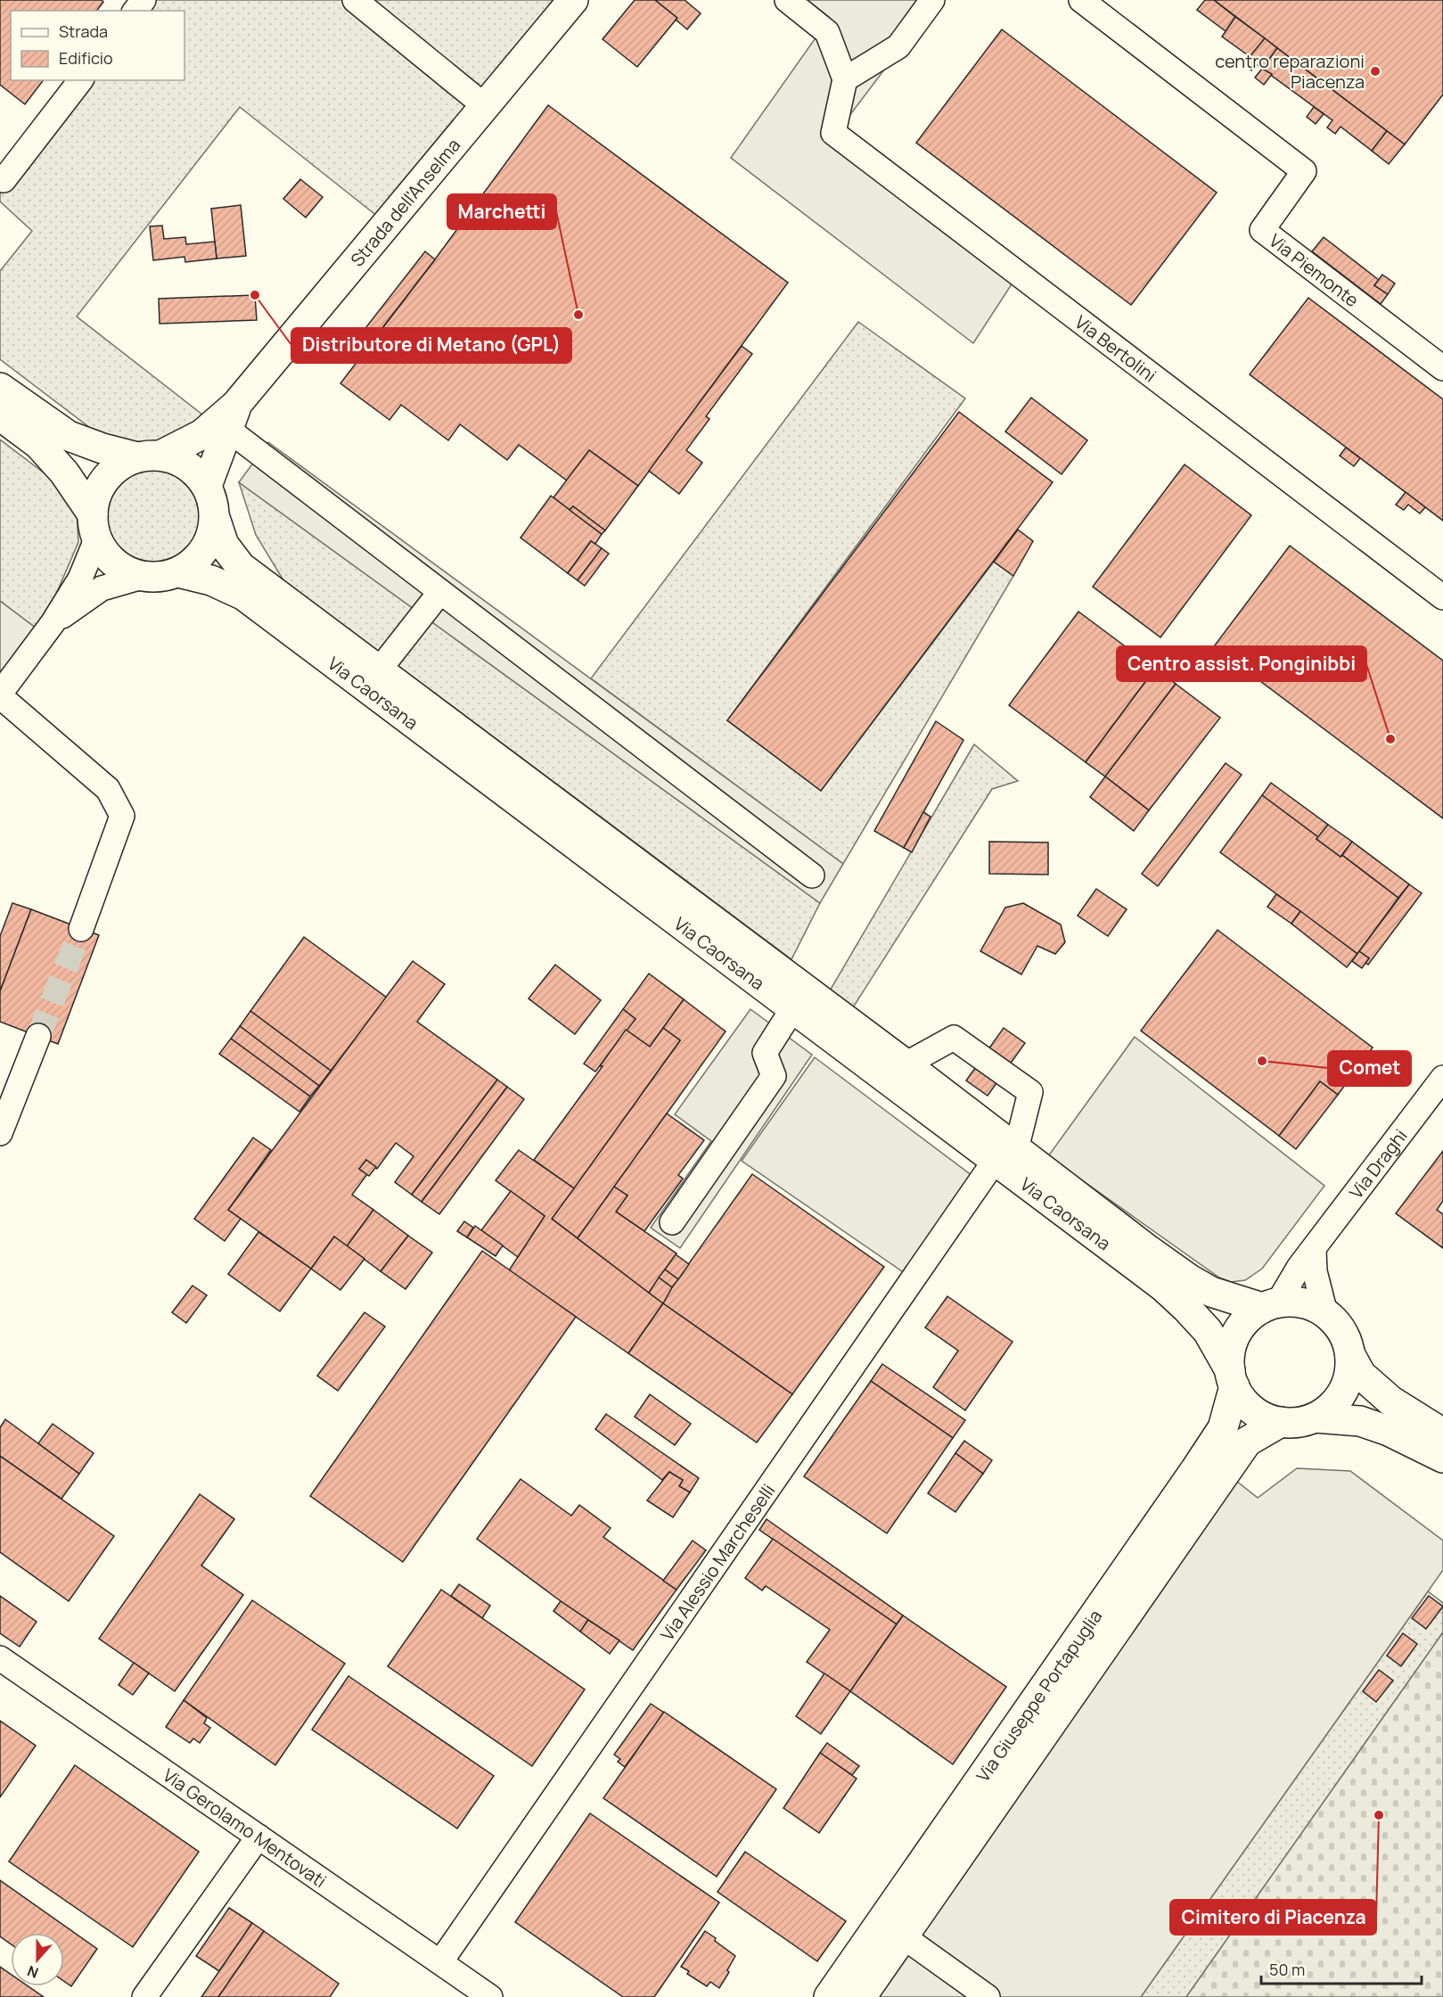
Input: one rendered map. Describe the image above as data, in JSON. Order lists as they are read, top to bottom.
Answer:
{
  "streets": {
    "main road": ["Strada dell'Anselma", "Via Caorsana", "Via Giuseppe Portapuglia"],
    "street": [
      "Via Piemonte",
      "Via Bertolini",
      "Via Draghi",
      "Via Alessio Marcheselli",
      "Via Gerolamo Mentovati"
    ]
  },
  "crossings": [
    ["Strada dell'Anselma", "Via Caorsana"],
    ["Via Caorsana", "Via Draghi"],
    ["Via Caorsana", "Via Alessio Marcheselli"],
    ["Via Caorsana", "Via Giuseppe Portapuglia"],
    ["Via Draghi", "Via Giuseppe Portapuglia"],
    ["Via Alessio Marcheselli", "Via Gerolamo Mentovati"]
  ],
  "places": [
    "centro reparazioni Piacenza",
    "Distributore di Metano (GPL)",
    "Marchetti",
    "Centro assist. Ponginibbi",
    "Comet",
    "Cimitero di Piacenza"
  ],
  "legend": ["Strada", "Edificio"],
  "scale_bar": "50 m",
  "north": "bottom"
}
